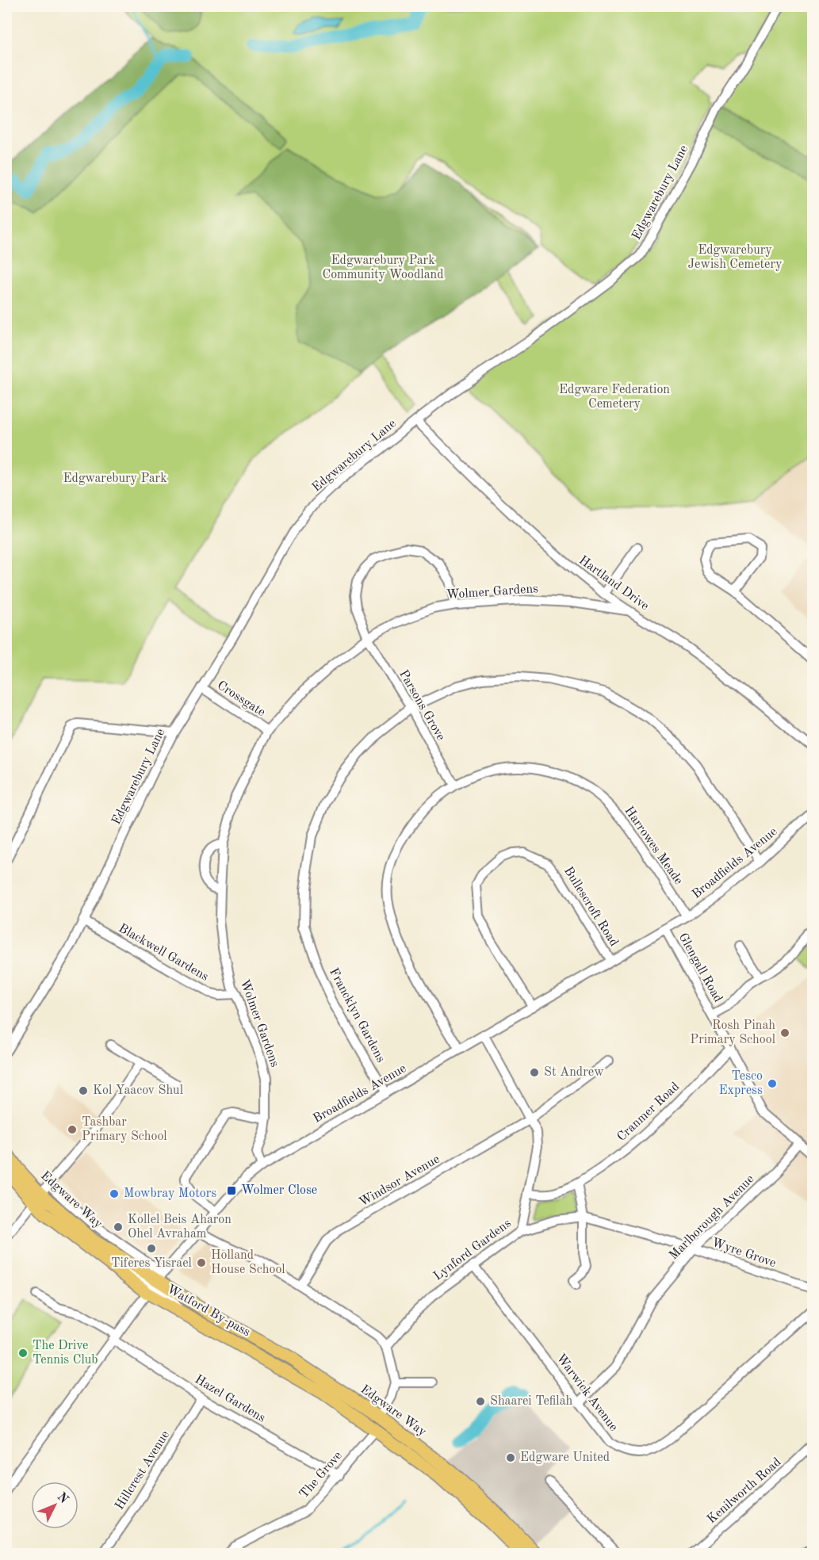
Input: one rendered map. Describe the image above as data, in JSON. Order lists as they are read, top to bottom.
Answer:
{
  "streets": {
    "highway": ["Edgware Way", "Watford By-pass"],
    "street": [
      "Edgwarebury Lane",
      "Hartland Drive",
      "Wolmer Gardens",
      "Crossgate",
      "Parsons Grove",
      "Harrowes Meade",
      "Broadfields Avenue",
      "Bullescroft Road",
      "Blackwell Gardens",
      "Glengall Road",
      "Francklyn Gardens",
      "Cranmer Road",
      "Windsor Avenue",
      "Marlborough Avenue",
      "Lynford Gardens",
      "Wyre Grove",
      "Warwick Avenue",
      "Hazel Gardens",
      "Hillcrest Avenue",
      "The Grove",
      "Kenilworth Road"
    ]
  },
  "crossings": [
    ["Edgwarebury Lane", "Hartland Drive"],
    ["Edgwarebury Lane", "Crossgate"],
    ["Edgwarebury Lane", "Blackwell Gardens"],
    ["Hartland Drive", "Wolmer Gardens"],
    ["Wolmer Gardens", "Crossgate"],
    ["Wolmer Gardens", "Parsons Grove"],
    ["Wolmer Gardens", "Broadfields Avenue"],
    ["Wolmer Gardens", "Blackwell Gardens"],
    ["Parsons Grove", "Harrowes Meade"],
    ["Parsons Grove", "Francklyn Gardens"],
    ["Harrowes Meade", "Broadfields Avenue"],
    ["Broadfields Avenue", "Bullescroft Road"],
    ["Broadfields Avenue", "Glengall Road"],
    ["Broadfields Avenue", "Francklyn Gardens"],
    ["Broadfields Avenue", "Edgware Way"],
    ["Broadfields Avenue", "Lynford Gardens"],
    ["Broadfields Avenue", "Watford By-pass"],
    ["Broadfields Avenue", "Hazel Gardens"],
    ["Glengall Road", "Cranmer Road"],
    ["Glengall Road", "Marlborough Avenue"],
    ["Cranmer Road", "Lynford Gardens"],
    ["Windsor Avenue", "Lynford Gardens"],
    ["Edgware Way", "Watford By-pass"],
    ["Edgware Way", "The Grove"],
    ["Marlborough Avenue", "Wyre Grove"],
    ["Marlborough Avenue", "Warwick Avenue"],
    ["Lynford Gardens", "Warwick Avenue"],
    ["Hazel Gardens", "Hillcrest Avenue"],
    ["Hazel Gardens", "The Grove"]
  ],
  "parks": [
    "Edgwarebury Jewish Cemetery",
    "Edgwarebury Park Community Woodland",
    "Edgware Federation Cemetery",
    "Edgwarebury Park"
  ],
  "places": {
    "other": [
      "Rosh Pinah Primary School",
      "St Andrew",
      "Tesco Express",
      "Kol Yaacov Shul",
      "Tashbar Primary School",
      "Mowbray Motors",
      "Kollel Beis Aharon Ohel Avraham",
      "Tiferes Yisrael",
      "Holland House School",
      "The Drive Tennis Club",
      "Shaarei Tefilah",
      "Edgware United"
    ],
    "transit": ["Wolmer Close"]
  },
  "north": "top right"
}
